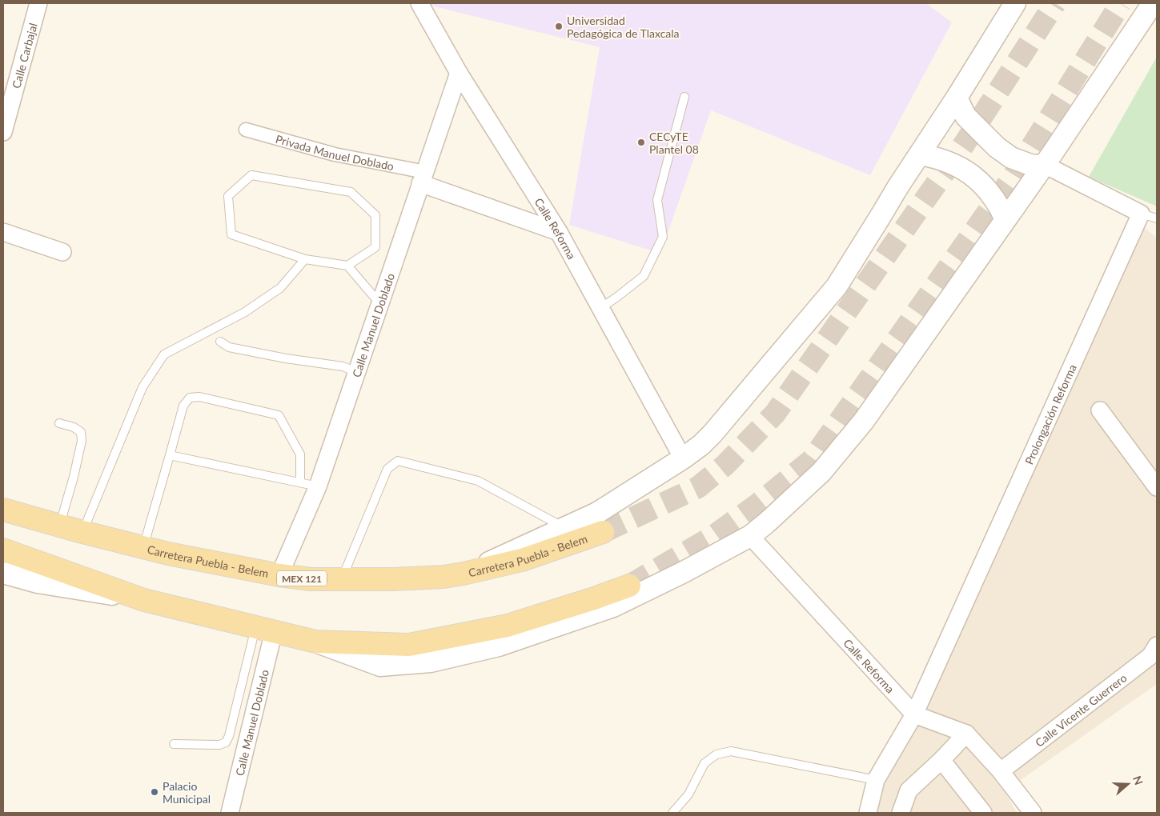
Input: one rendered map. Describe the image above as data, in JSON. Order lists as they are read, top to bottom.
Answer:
{
  "streets": {
    "main road": ["Carretera Puebla - Belem", "MEX 121"],
    "street": [
      "Calle Carbajal",
      "Privada Manuel Doblado",
      "Calle Reforma",
      "Calle Manuel Doblado",
      "Prolongación Reforma",
      "Calle Vicente Guerrero"
    ]
  },
  "crossings": [
    ["Privada Manuel Doblado", "Calle Manuel Doblado"],
    ["Calle Reforma", "Calle Manuel Doblado"],
    ["Calle Reforma", "Prolongación Reforma"],
    ["Calle Manuel Doblado", "Carretera Puebla - Belem"]
  ],
  "places": ["Universidad Pedagógica de Tlaxcala", "CECyTE Plantel 08", "Palacio Municipal"],
  "north": "right"
}
